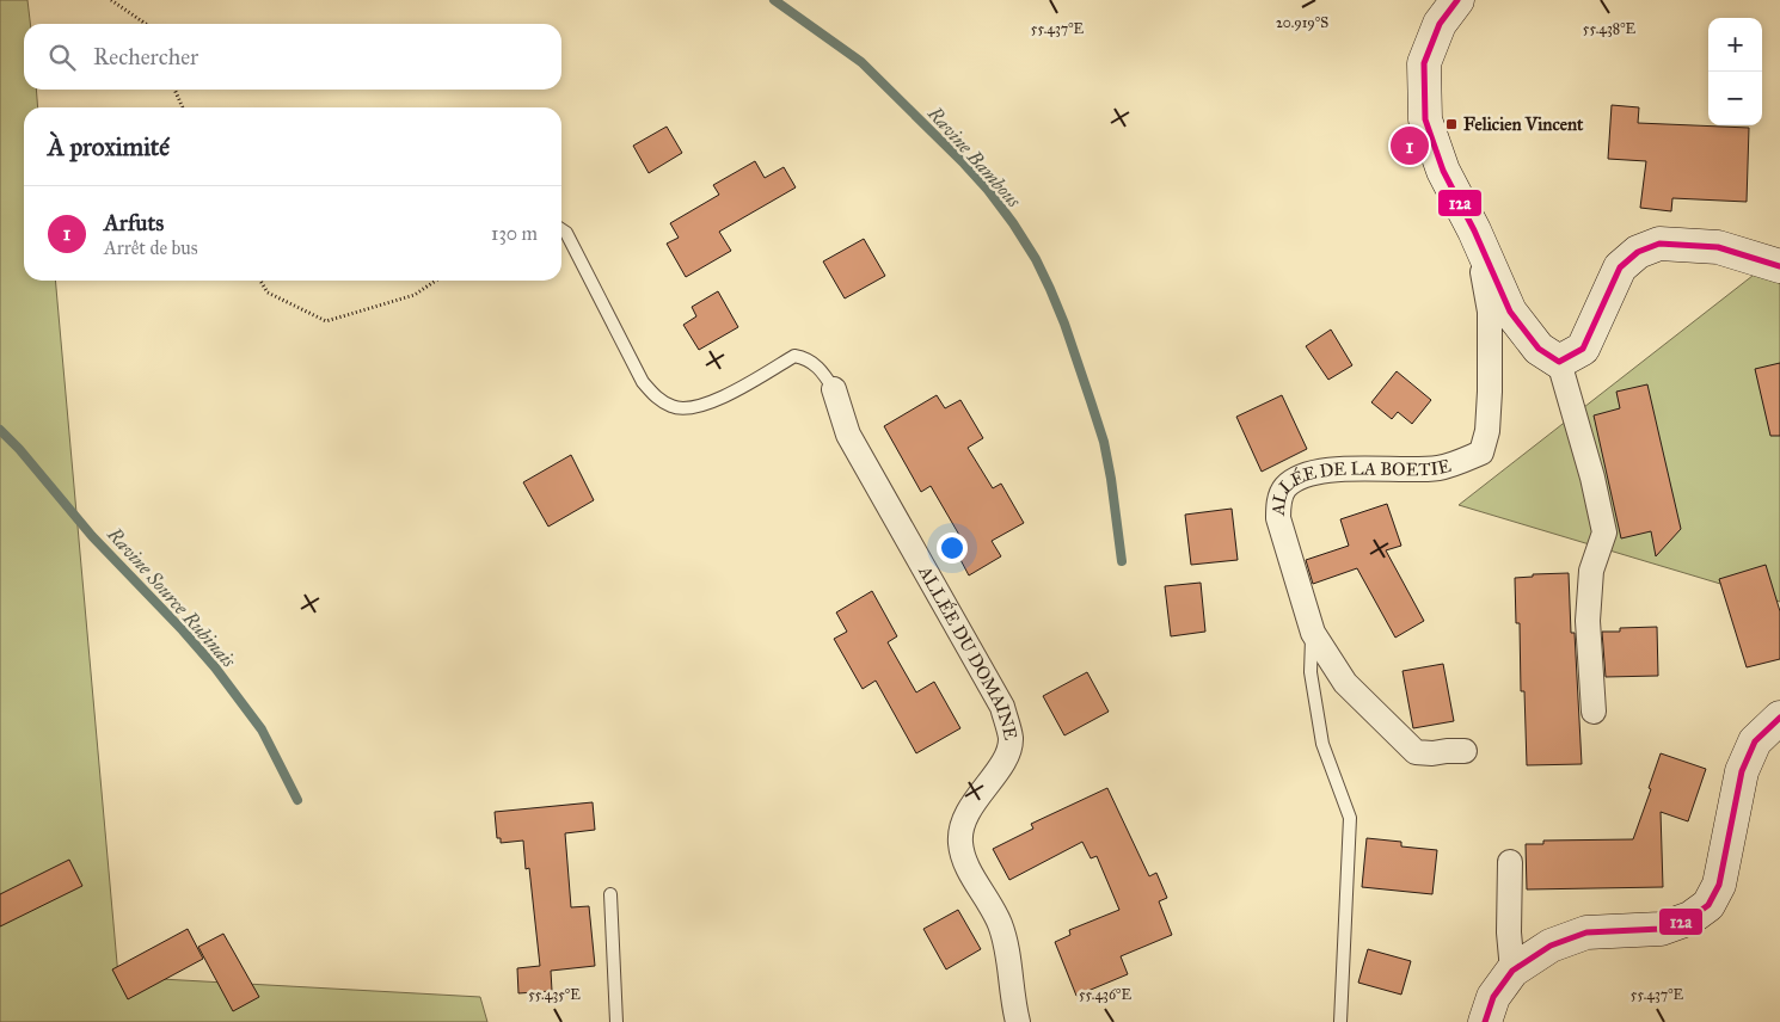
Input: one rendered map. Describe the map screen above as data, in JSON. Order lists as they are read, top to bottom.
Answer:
{
  "streets": {
    "street": ["ALLÉE DE LA BOETIE", "ALLÉE DU DOMAINE"]
  },
  "water": ["Ravine Bambous", "Ravine Source Rubinais"],
  "places": {
    "transit": ["Felicien Vincent"]
  },
  "lines": ["transit line 12a"],
  "page": {
    "map_buttons": ["+", "−"],
    "search": "Rechercher",
    "heading": "À proximité",
    "pins": "1",
    "list": [
      {
        "mark": "1",
        "name": "Arfuts",
        "note": "Arrêt de bus",
        "value": "130 m"
      }
    ]
  },
  "coordinates": [
    "20.919°S",
    "55.437°E",
    "55.438°E",
    "55.435°E",
    "55.436°E"
  ]
}
